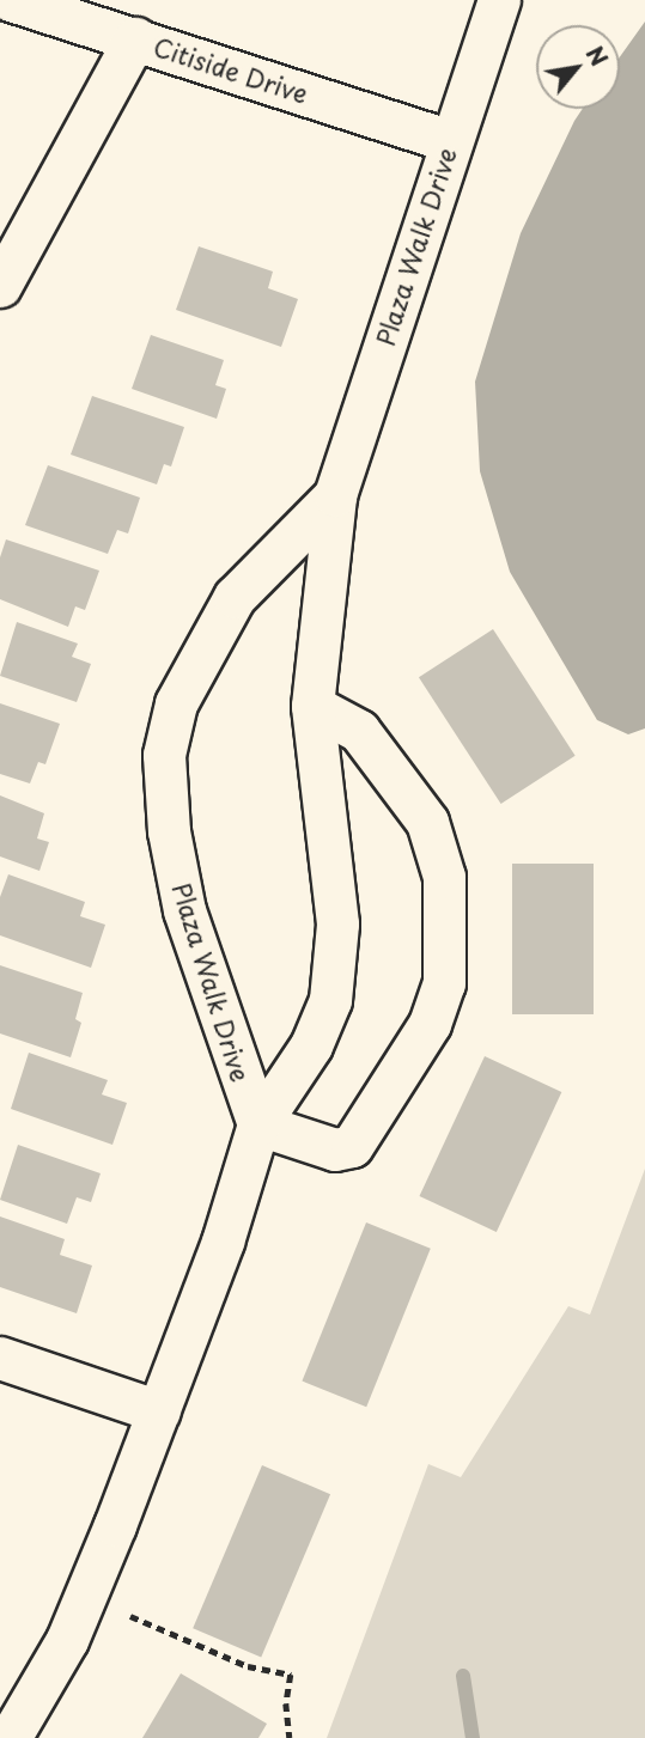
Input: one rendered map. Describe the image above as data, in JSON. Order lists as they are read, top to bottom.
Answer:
{
  "streets": {
    "street": ["Citiside Drive", "Plaza Walk Drive"]
  },
  "crossings": [
    ["Citiside Drive", "Plaza Walk Drive"]
  ],
  "north": "top right"
}
